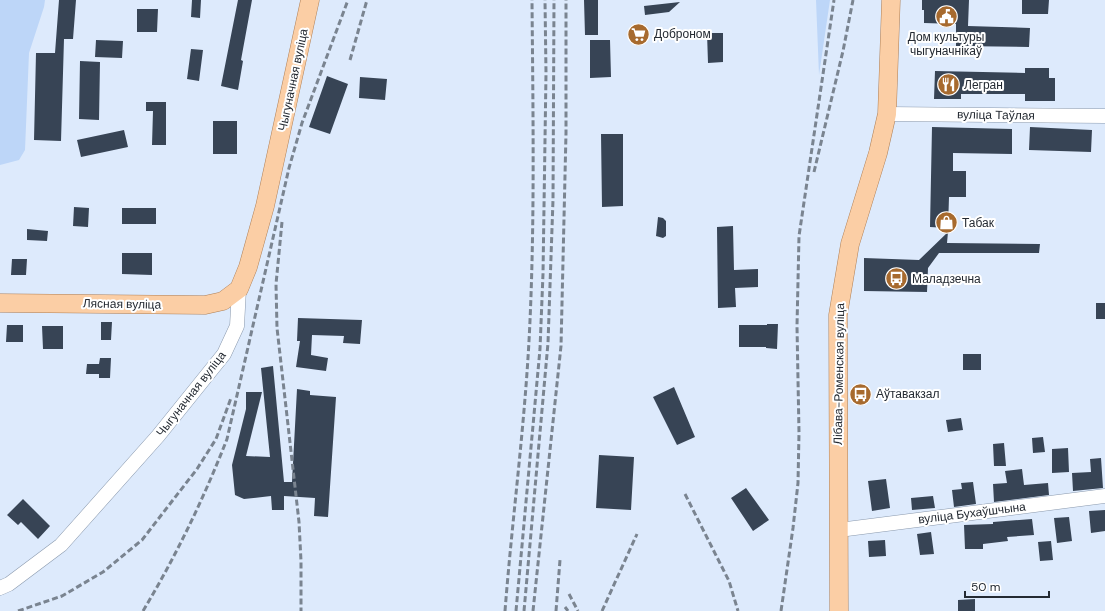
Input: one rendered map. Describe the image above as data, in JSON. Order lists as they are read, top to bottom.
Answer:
{
  "streets": {
    "main road": ["Чыгуначная вуліца", "Лясная вуліца", "Лібава-Роменская вуліца"],
    "street": ["вуліца Таўлая", "вуліца Бухаўшчына"]
  },
  "crossings": [
    ["Чыгуначная вуліца", "Лясная вуліца"],
    ["вуліца Таўлая", "Лібава-Роменская вуліца"],
    ["Лібава-Роменская вуліца", "вуліца Бухаўшчына"]
  ],
  "places": {
    "public building": ["Дом культуры чыгуначнікаў"],
    "supermarket": ["Доброном"],
    "restaurant": ["Легран"],
    "shop": ["Табак"],
    "bus stop": ["Маладзечна", "Аўтавакзал"]
  },
  "scale_bar": "50 m"
}
